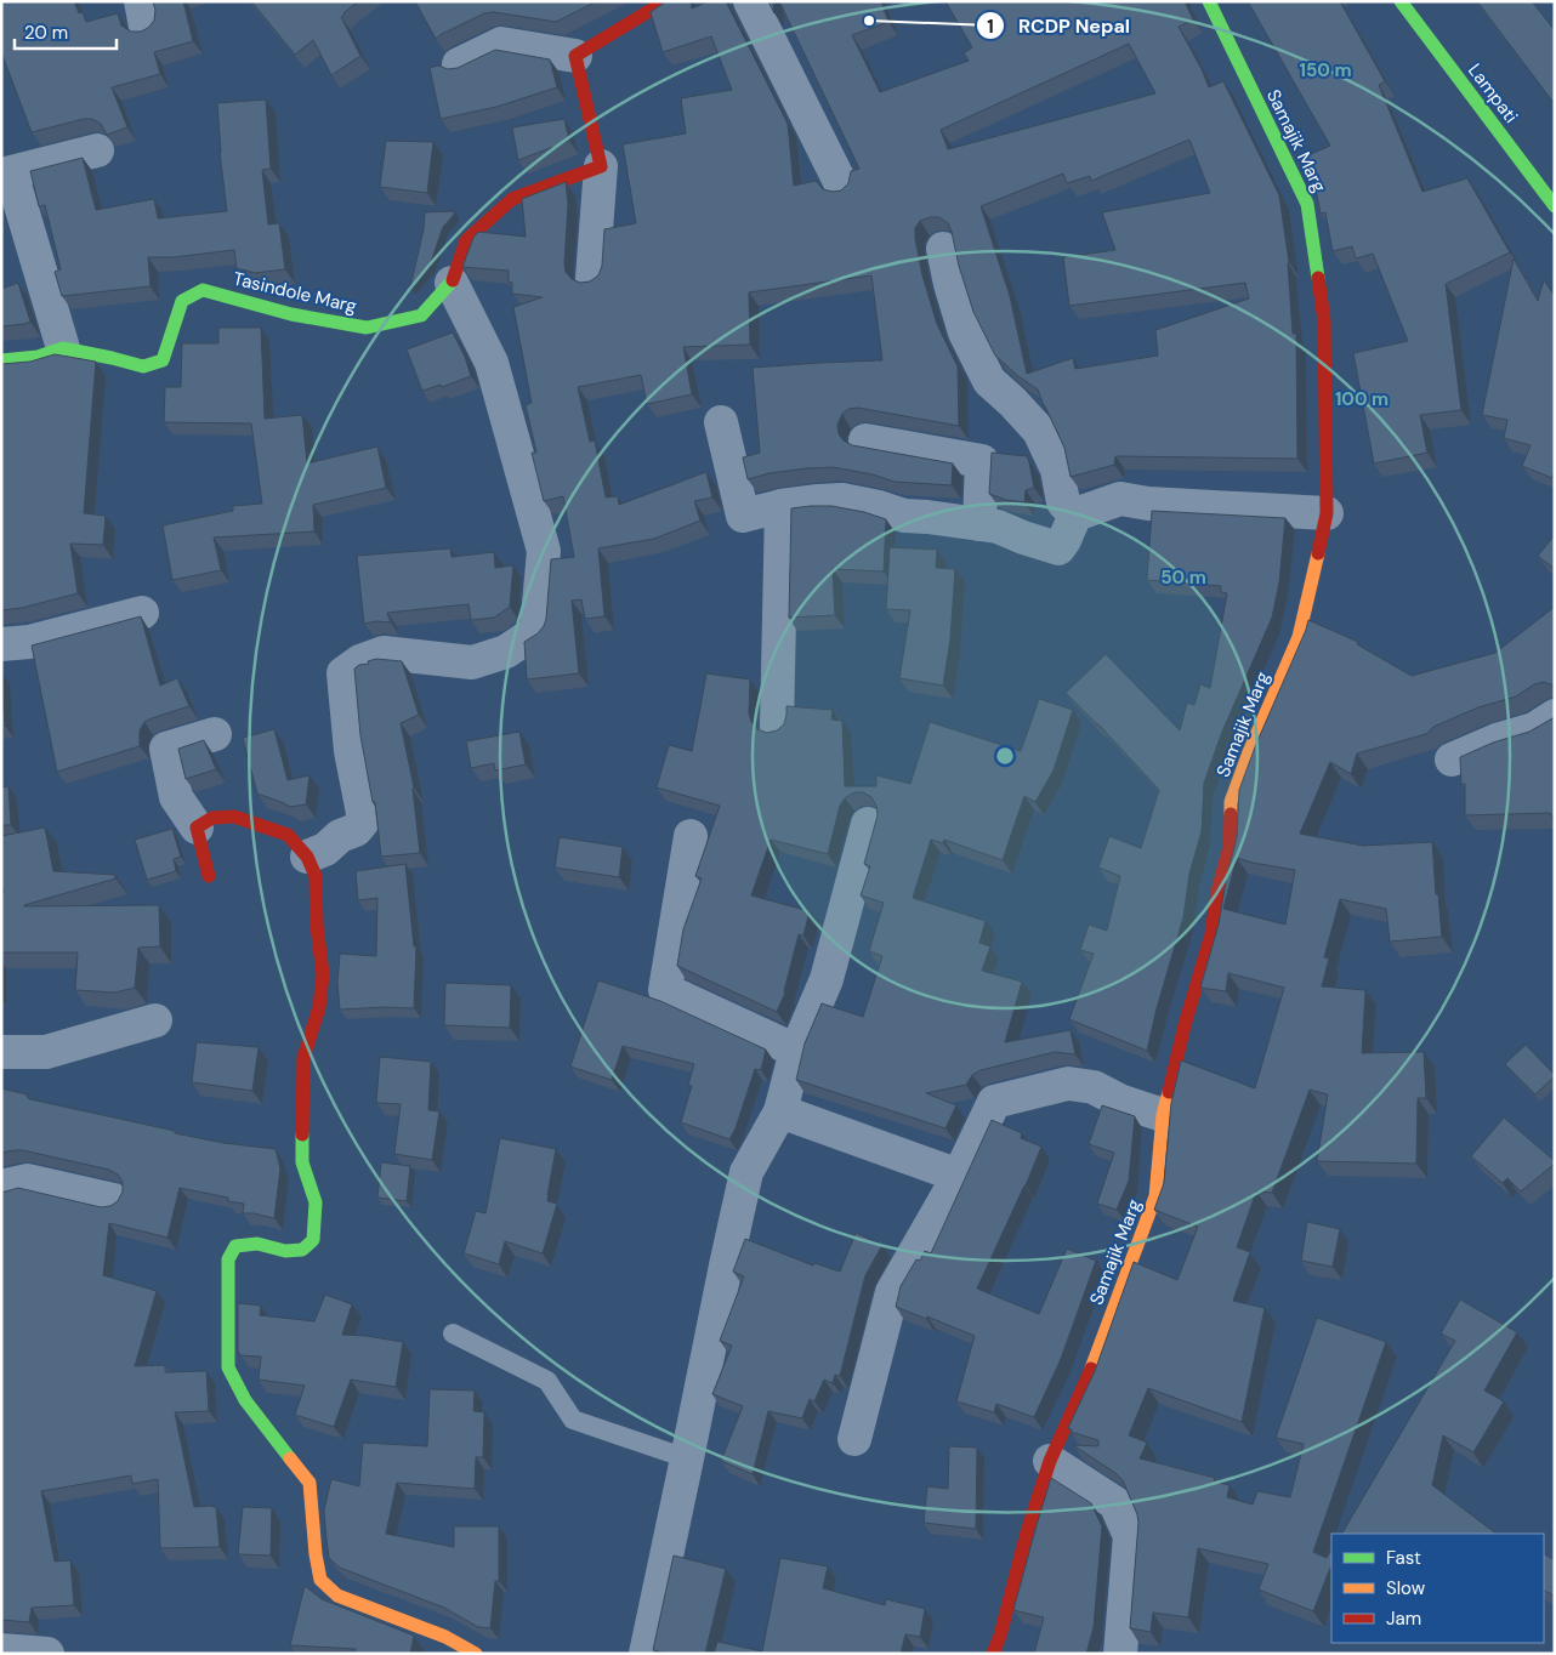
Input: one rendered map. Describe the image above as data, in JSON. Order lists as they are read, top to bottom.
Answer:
{
  "streets": {
    "main road": ["Lampati", "Samajik Marg", "Tasindole Marg"]
  },
  "places": ["RCDP Nepal"],
  "legend": ["Fast", "Slow", "Jam"],
  "scale_bar": "20 m",
  "rings": ["150 m", "100 m", "50 m"]
}
